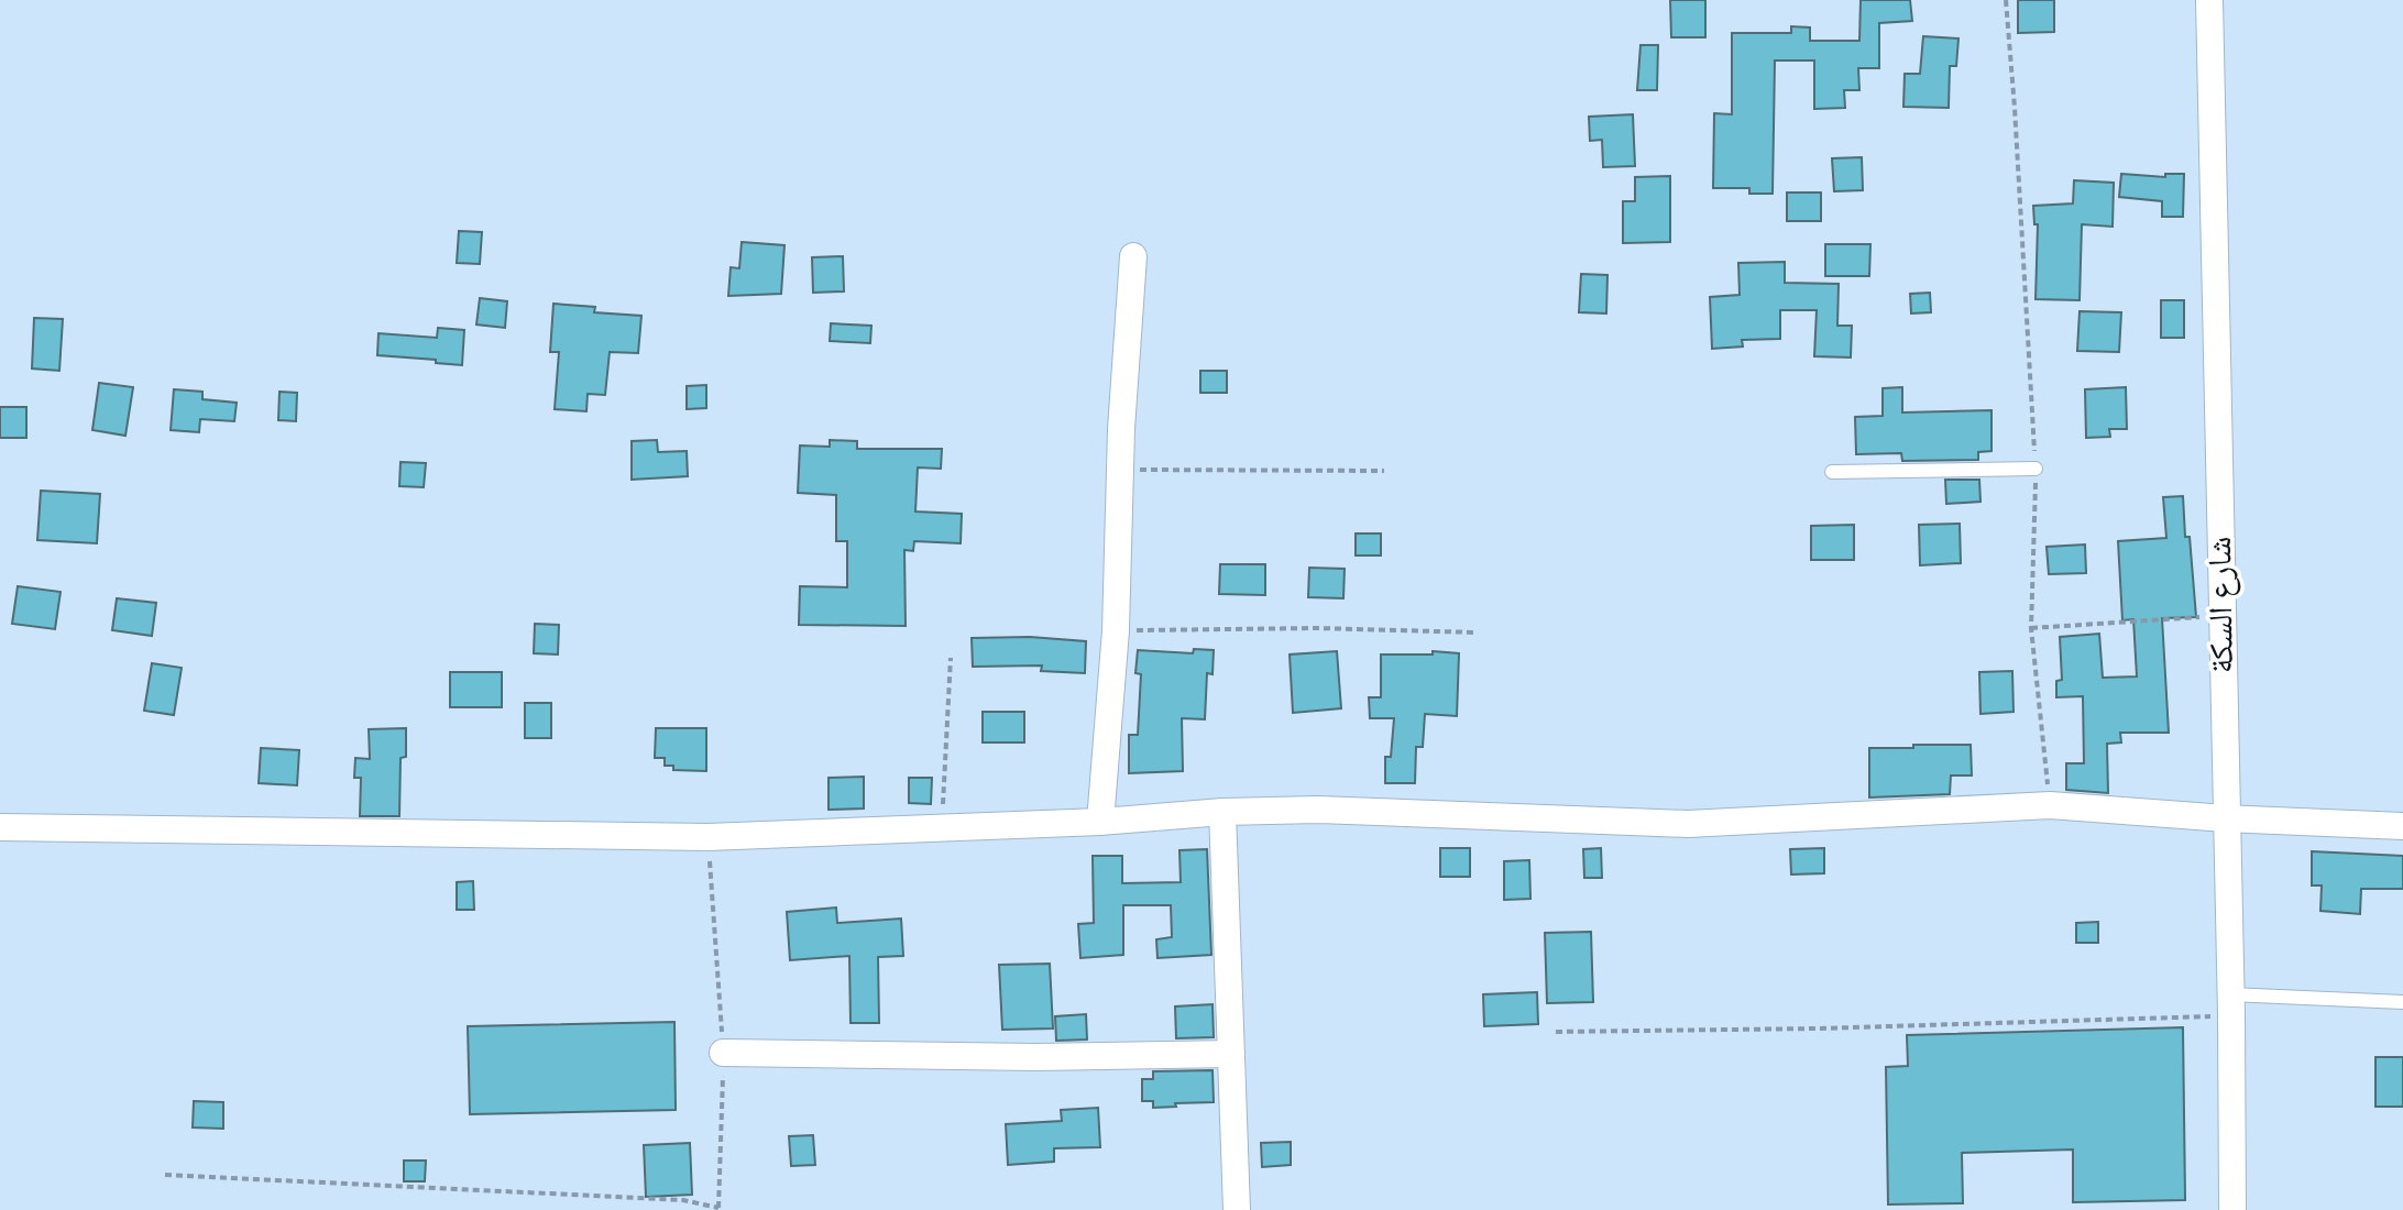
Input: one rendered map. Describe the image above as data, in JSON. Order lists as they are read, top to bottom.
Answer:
{
  "streets": {
    "street": ["شارع السكة"]
  }
}
